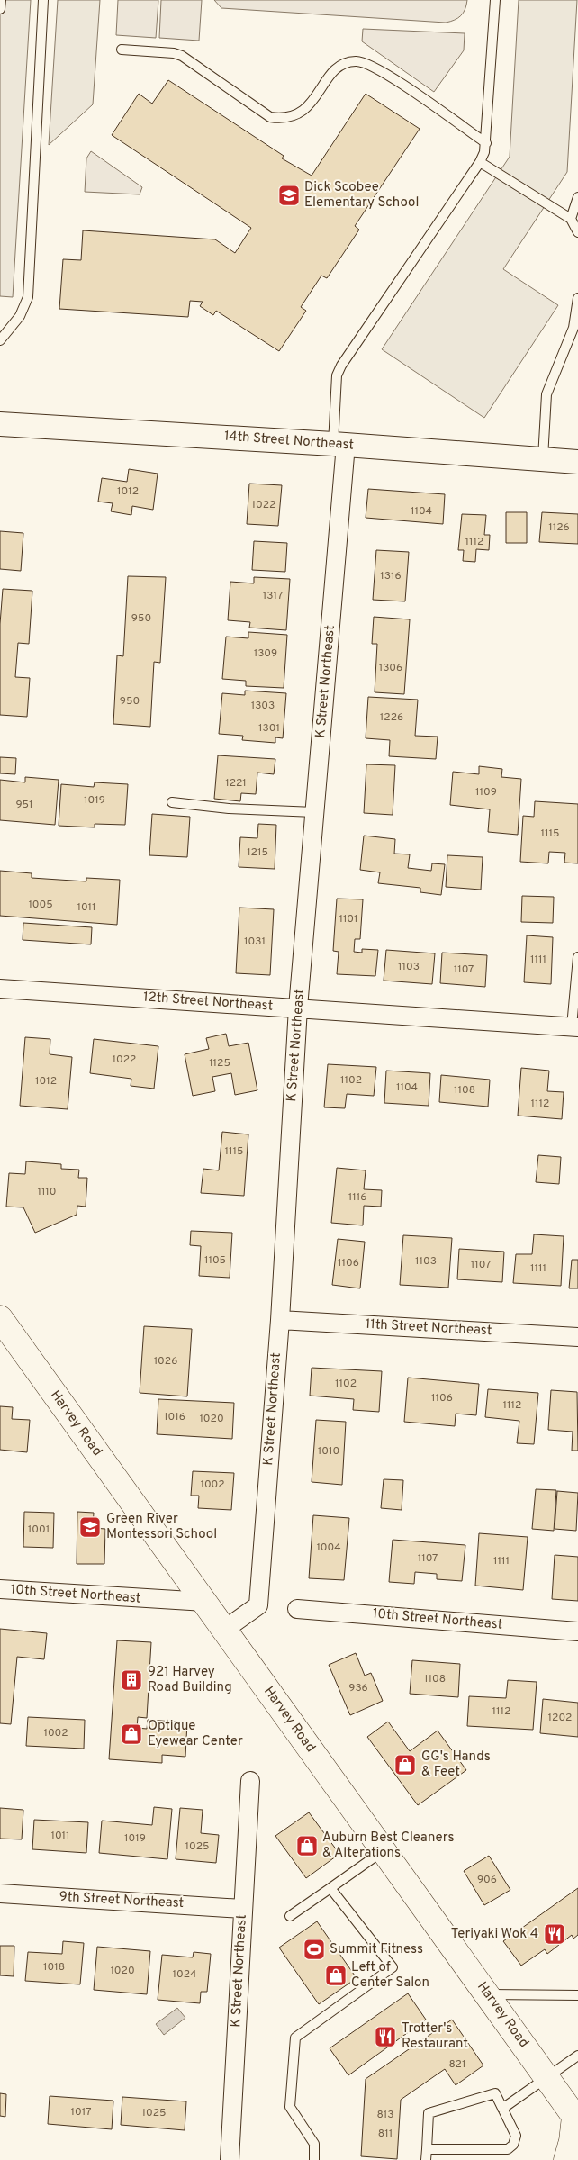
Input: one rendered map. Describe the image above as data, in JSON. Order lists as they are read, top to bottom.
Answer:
{
  "streets": {
    "main road": ["Harvey Road"],
    "street": [
      "14th Street Northeast",
      "K Street Northeast",
      "12th Street Northeast",
      "11th Street Northeast",
      "10th Street Northeast",
      "9th Street Northeast"
    ]
  },
  "crossings": [
    ["14th Street Northeast", "K Street Northeast"],
    ["K Street Northeast", "12th Street Northeast"],
    ["K Street Northeast", "11th Street Northeast"],
    ["K Street Northeast", "Harvey Road"],
    ["K Street Northeast", "9th Street Northeast"],
    ["Harvey Road", "10th Street Northeast"]
  ],
  "places": {
    "school or university": ["Dick Scobee Elementary School", "Green River Montessori School"],
    "building": ["921 Harvey Road Building"],
    "shop": [
      "Optique Eyewear Center",
      "GG's Hands & Feet",
      "Auburn Best Cleaners & Alterations",
      "Left of Center Salon"
    ],
    "restaurant": ["Teriyaki Wok 4", "Trotter's Restaurant"],
    "sports": ["Summit Fitness"]
  },
  "house_numbers": [
    "1012",
    "1022",
    "1104",
    "1126",
    "1112",
    "1316",
    "1317",
    "950",
    "1309",
    "1306",
    "950",
    "1303",
    "1226",
    "1301",
    "1221",
    "1109",
    "1019",
    "951",
    "1115",
    "1215",
    "1005",
    "1011",
    "1101",
    "1031",
    "1111",
    "1103",
    "1107",
    "1022",
    "1125",
    "1102",
    "1012",
    "1104",
    "1108",
    "1112",
    "1115",
    "1110",
    "1116",
    "1105",
    "1103",
    "1106",
    "1107",
    "1111",
    "1026",
    "1102",
    "1106",
    "1112",
    "1016",
    "1020",
    "1010",
    "1002",
    "1001",
    "1004",
    "1107",
    "1111",
    "1108",
    "936",
    "1112",
    "1202",
    "1002",
    "1011",
    "1019",
    "1025",
    "906",
    "1018",
    "1020",
    "1024",
    "821",
    "1017",
    "1025",
    "813",
    "811"
  ]
}
